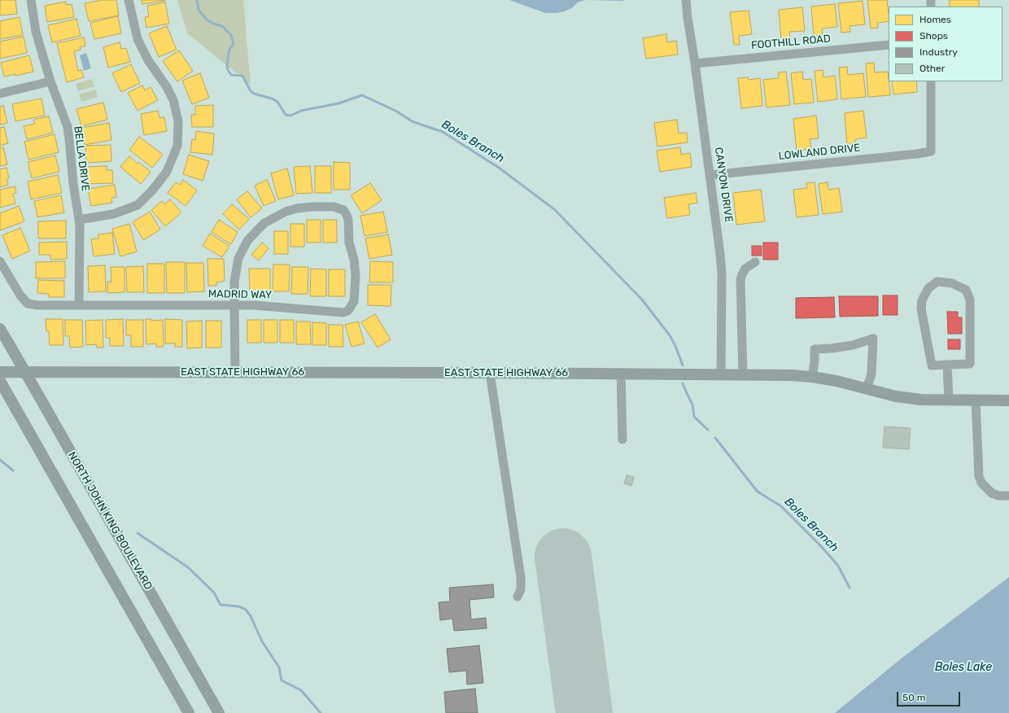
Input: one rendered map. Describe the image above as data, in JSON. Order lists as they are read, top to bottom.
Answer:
{
  "streets": {
    "main road": ["EAST STATE HIGHWAY 66", "NORTH JOHN KING BOULEVARD"],
    "street": [
      "FOOTHILL ROAD",
      "LOWLAND DRIVE",
      "BELLA DRIVE",
      "CANYON DRIVE",
      "MADRID WAY"
    ]
  },
  "crossings": [
    ["FOOTHILL ROAD", "CANYON DRIVE"],
    ["LOWLAND DRIVE", "CANYON DRIVE"],
    ["BELLA DRIVE", "MADRID WAY"],
    ["CANYON DRIVE", "EAST STATE HIGHWAY 66"],
    ["EAST STATE HIGHWAY 66", "NORTH JOHN KING BOULEVARD"]
  ],
  "water": ["Boles Branch", "Boles Lake"],
  "legend": [
    "Homes",
    "Shops",
    "Industry",
    "Other"
  ],
  "scale_bar": "50 m"
}
